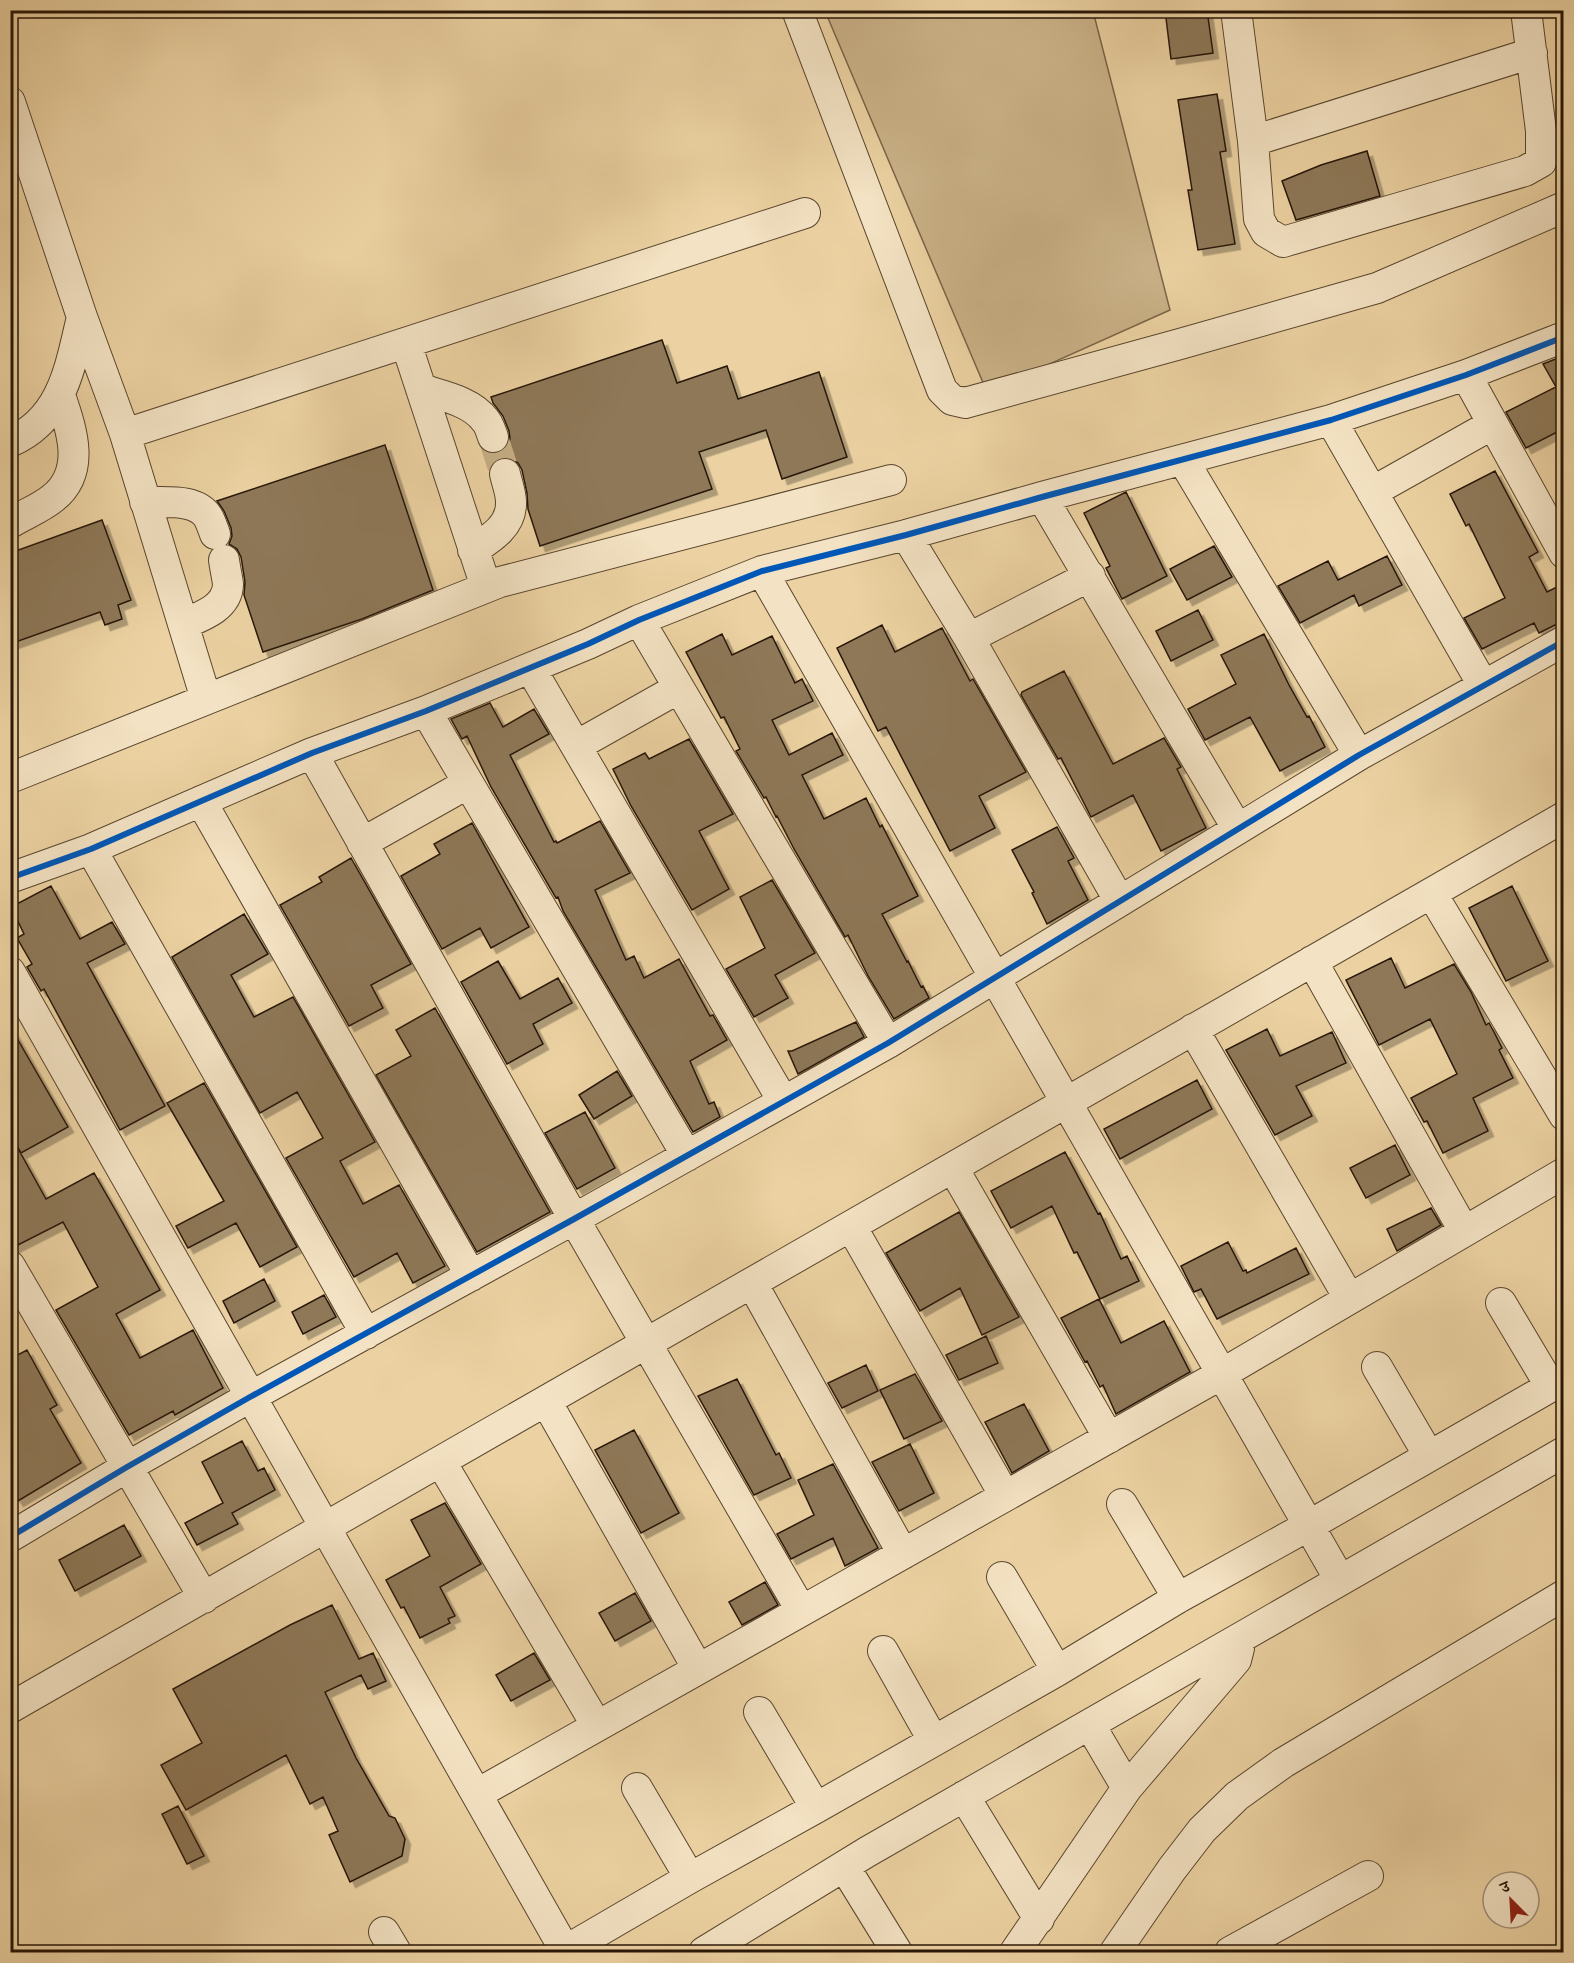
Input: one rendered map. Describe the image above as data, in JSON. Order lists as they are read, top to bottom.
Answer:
{
  "north": "top left"
}
